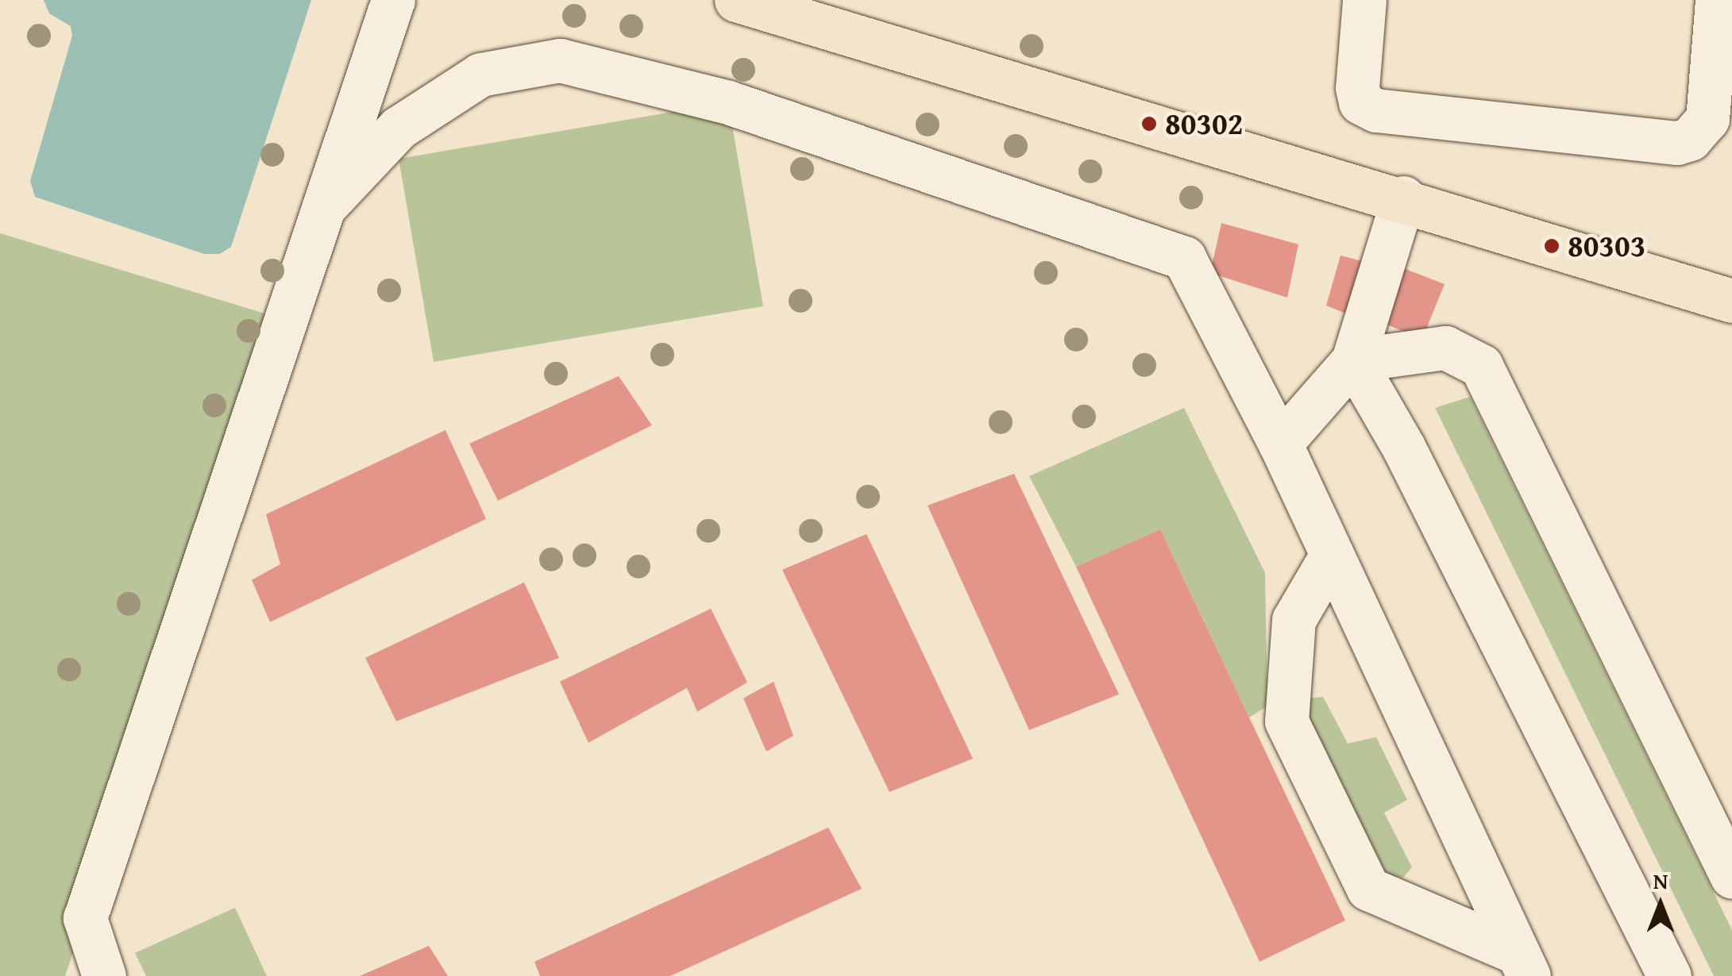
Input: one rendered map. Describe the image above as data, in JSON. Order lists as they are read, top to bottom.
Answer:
{
  "places": ["80302", "80303"],
  "north": "top"
}
